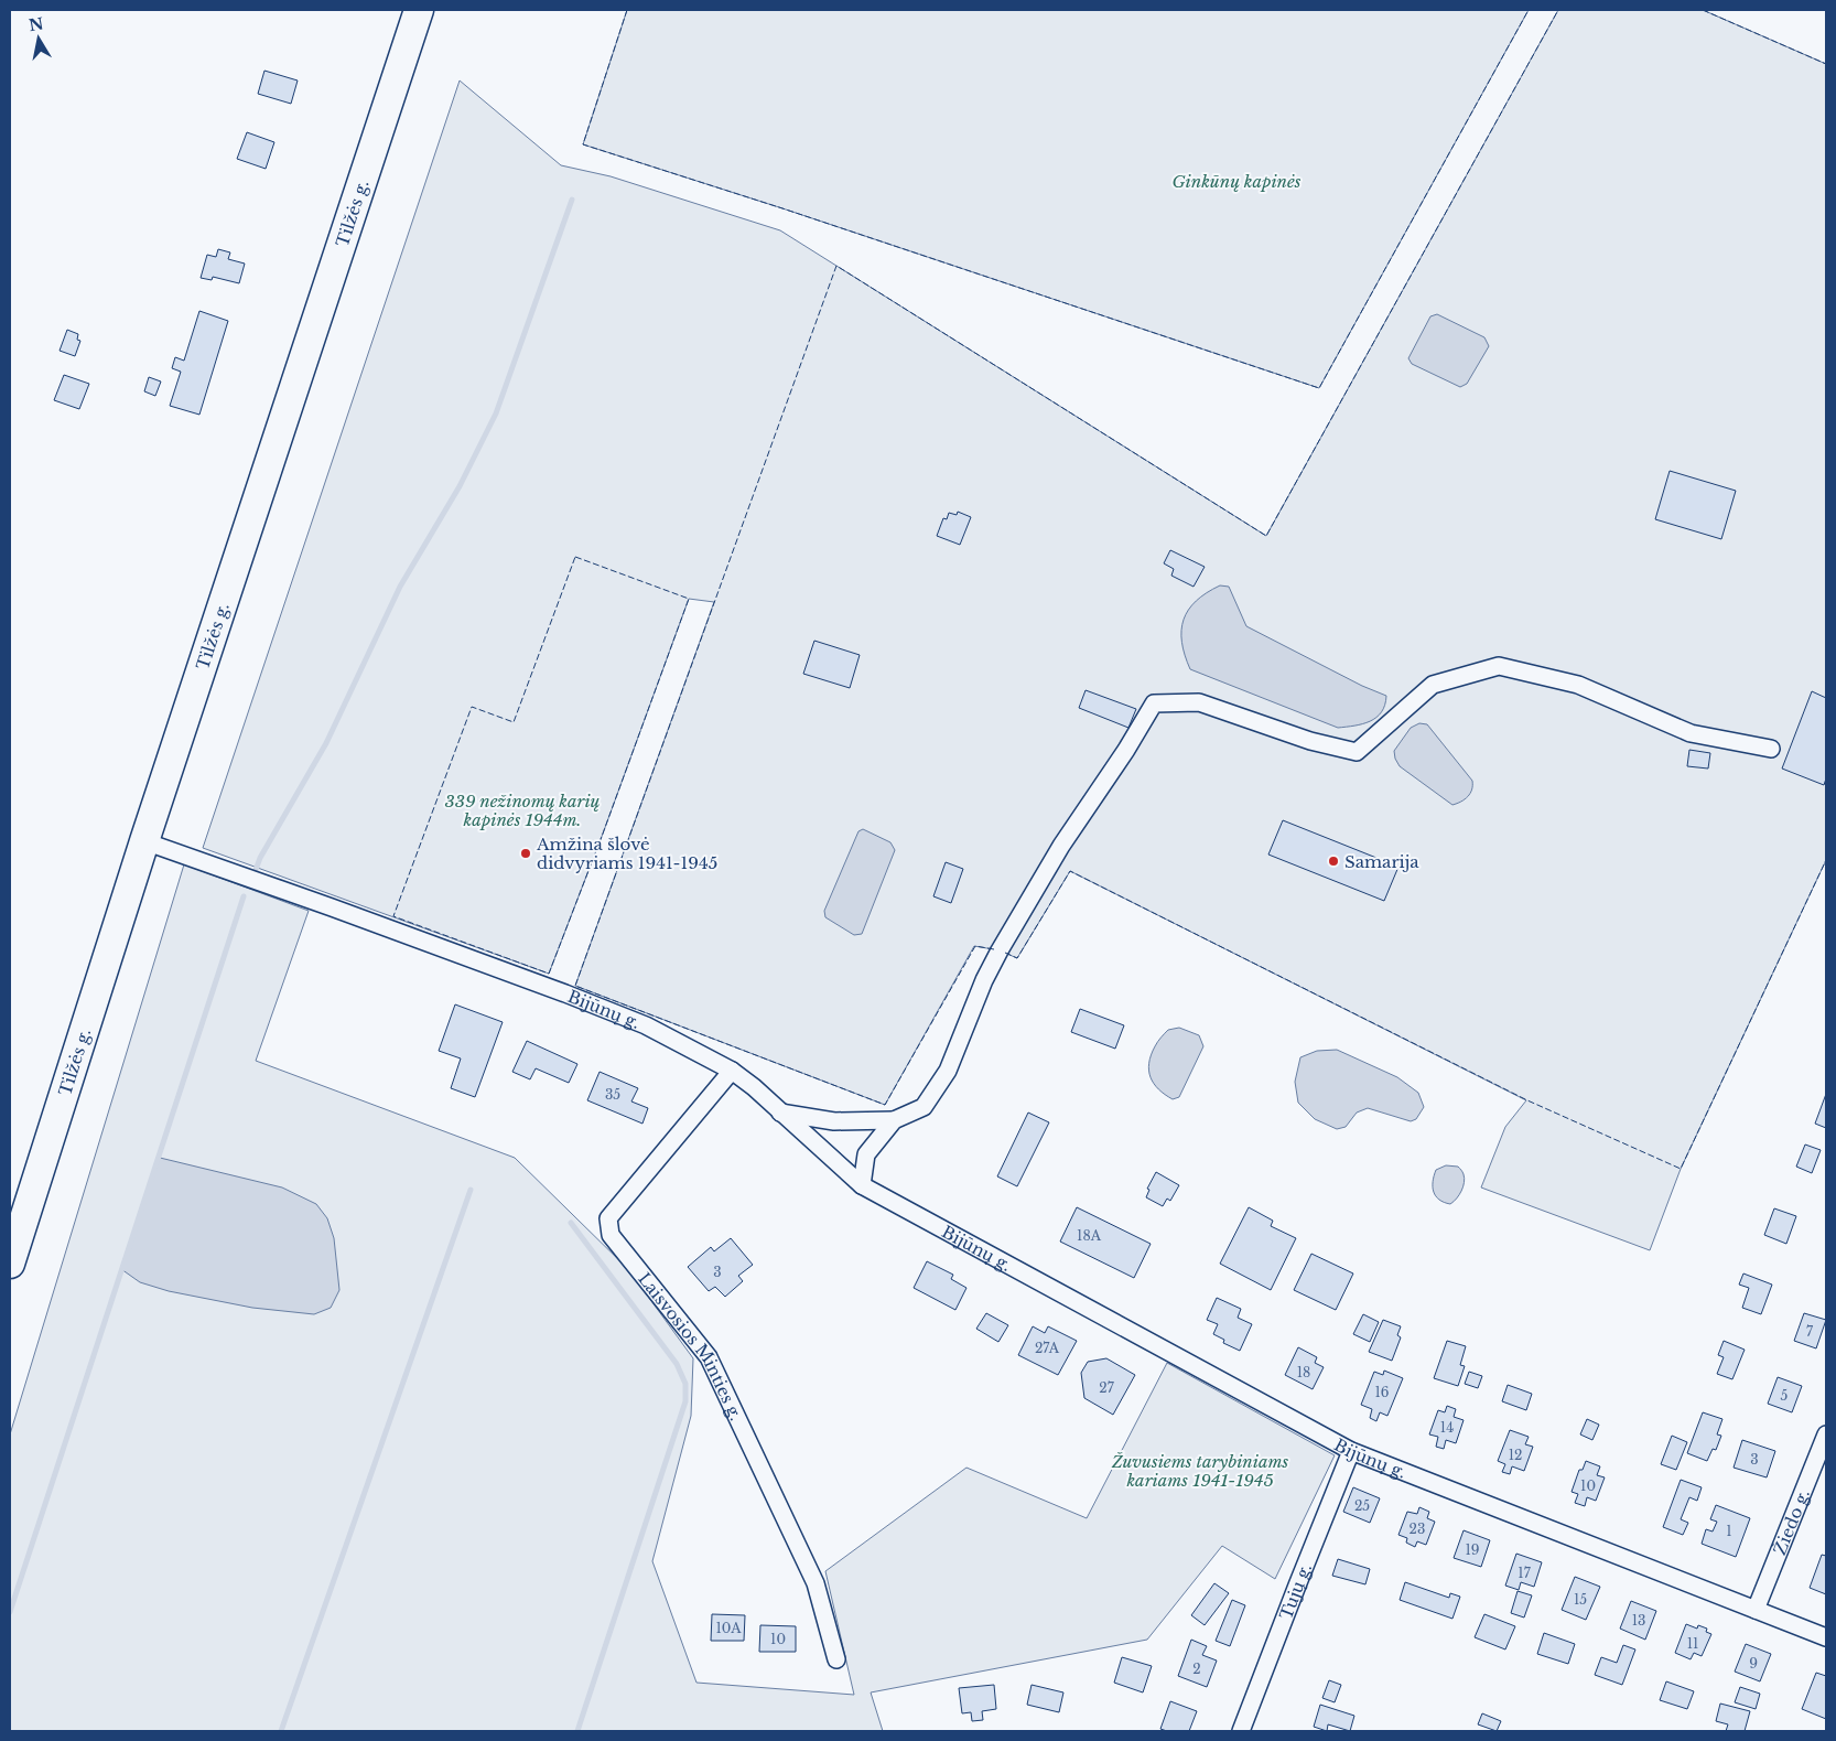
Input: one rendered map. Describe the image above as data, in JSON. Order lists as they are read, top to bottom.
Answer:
{
  "streets": {
    "highway": ["Tilžės g."],
    "street": [
      "Bijūnų g.",
      "Laisvosios Minties g.",
      "Žiedo g.",
      "Tujų g."
    ]
  },
  "crossings": [
    ["Tilžės g.", "Bijūnų g."],
    ["Bijūnų g.", "Laisvosios Minties g."],
    ["Bijūnų g.", "Žiedo g."],
    ["Bijūnų g.", "Tujų g."]
  ],
  "parks": ["Ginkūnų kapinės", "339 nežinomų karių kapinės 1944m.", "Žuvusiems tarybiniams kariams 1941-1945"],
  "places": ["Amžina šlovė didvyriams 1941-1945", "Samarija"],
  "house_numbers": [
    "35",
    "18A",
    "3",
    "7",
    "27A",
    "18",
    "27",
    "16",
    "5",
    "14",
    "12",
    "3",
    "10",
    "25",
    "23",
    "1",
    "19",
    "17",
    "15",
    "13",
    "10A",
    "10",
    "11",
    "9",
    "2"
  ],
  "north": "top"
}
